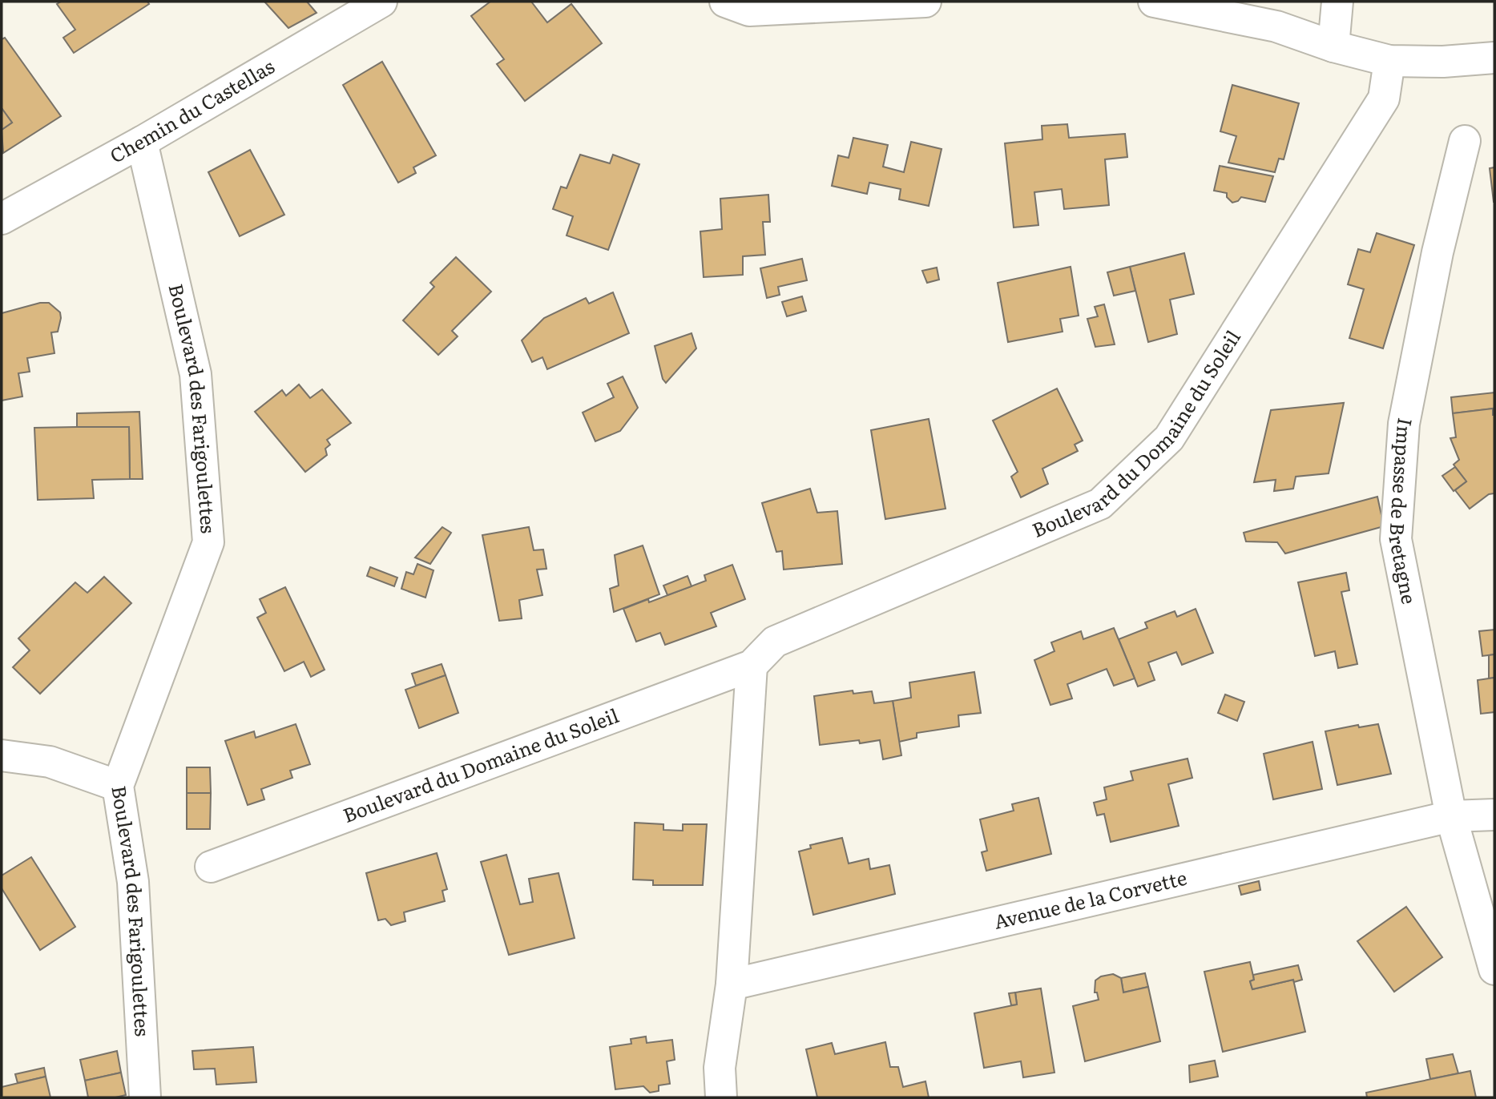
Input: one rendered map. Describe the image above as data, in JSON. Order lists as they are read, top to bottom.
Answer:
{
  "streets": {
    "street": [
      "Chemin du Castellas",
      "Boulevard des Farigoulettes",
      "Boulevard du Domaine du Soleil",
      "Impasse de Bretagne",
      "Avenue de la Corvette"
    ]
  },
  "crossings": [
    ["Chemin du Castellas", "Boulevard des Farigoulettes"],
    ["Impasse de Bretagne", "Avenue de la Corvette"]
  ]
}
